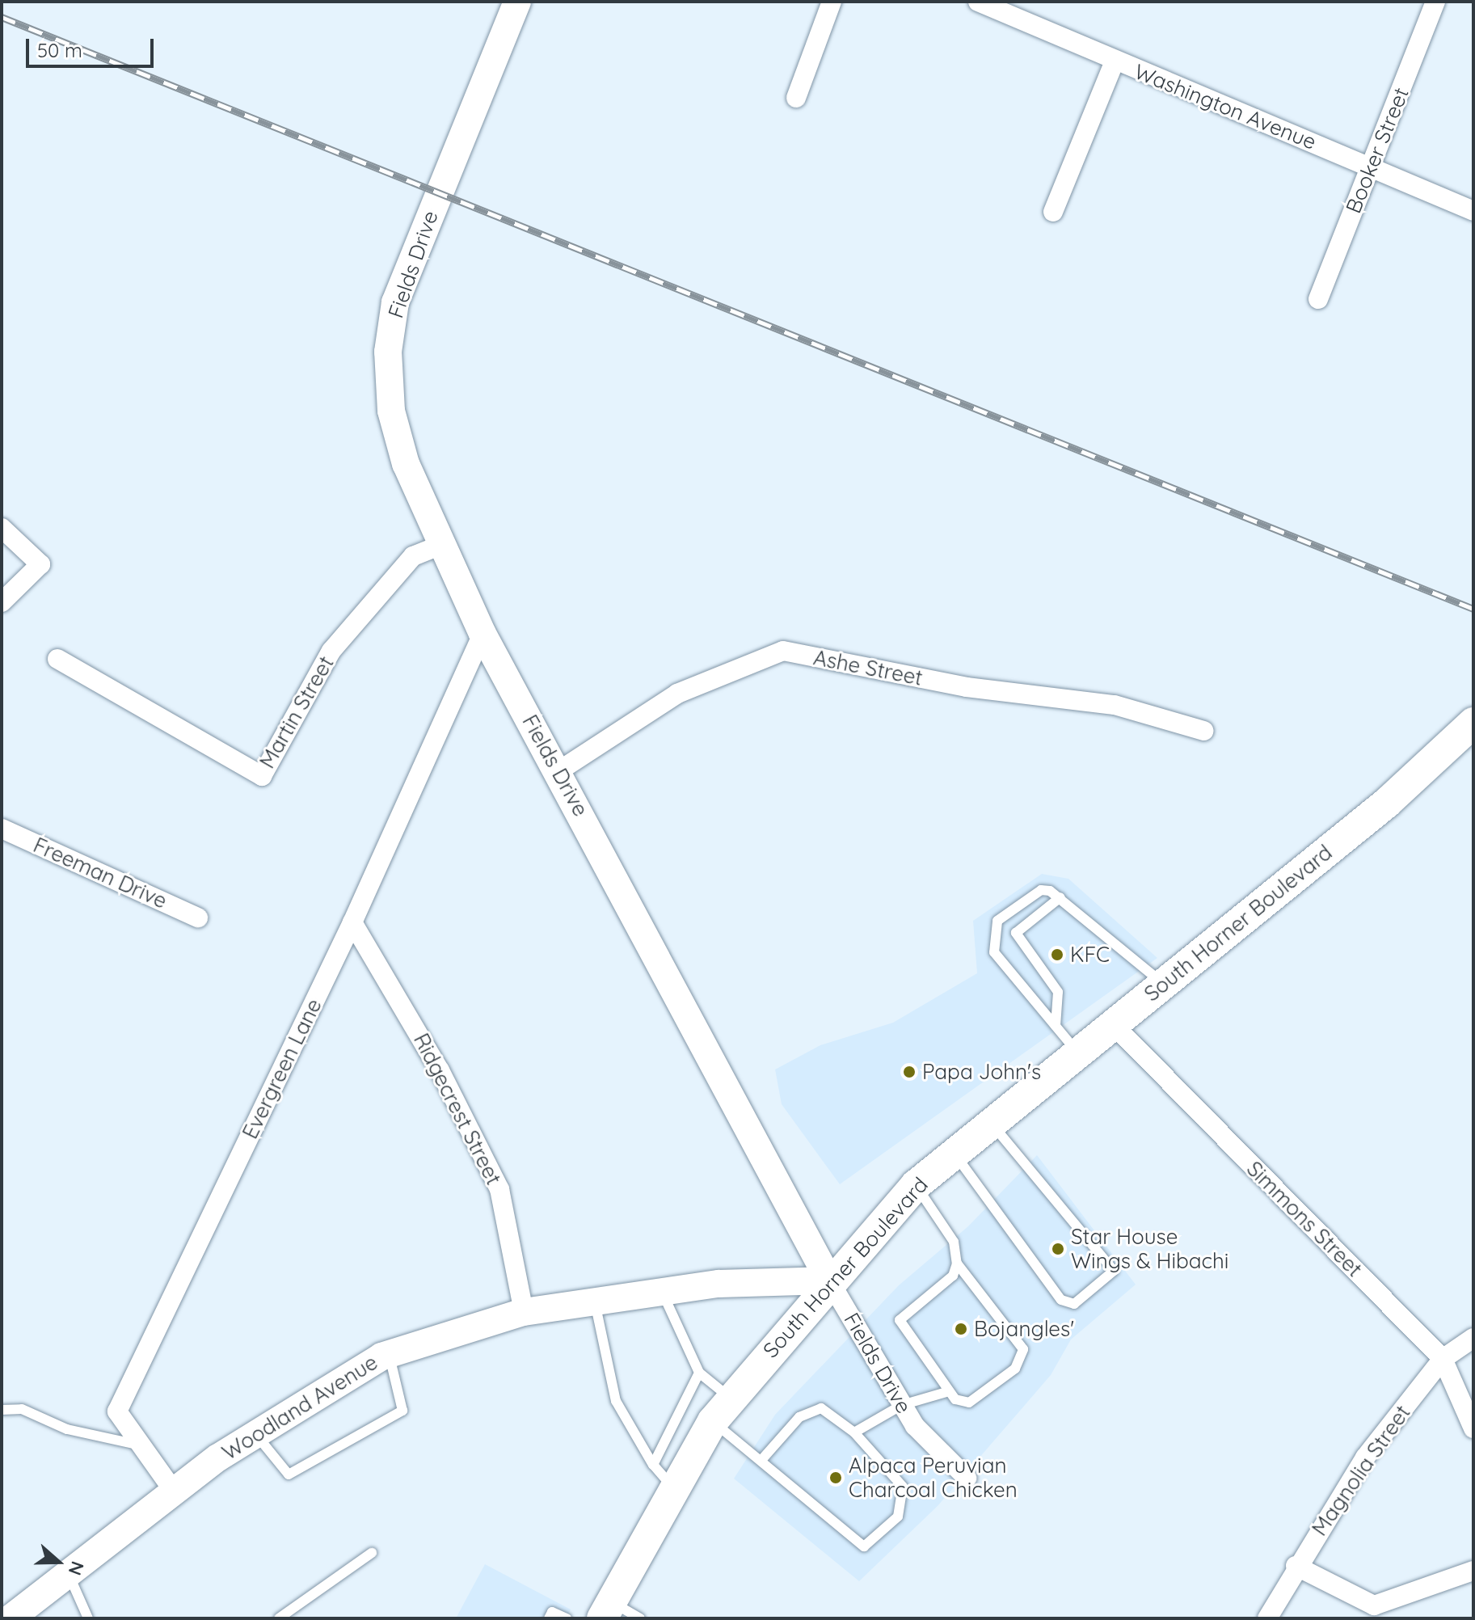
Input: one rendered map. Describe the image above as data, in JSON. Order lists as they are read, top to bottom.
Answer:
{
  "streets": {
    "main road": ["South Horner Boulevard"],
    "street": [
      "Washington Avenue",
      "Booker Street",
      "Fields Drive",
      "Ashe Street",
      "Martin Street",
      "Freeman Drive",
      "Evergreen Lane",
      "Ridgecrest Street",
      "Simmons Street",
      "Woodland Avenue",
      "Magnolia Street"
    ]
  },
  "crossings": [
    ["Washington Avenue", "Booker Street"],
    ["Fields Drive", "Ashe Street"],
    ["Fields Drive", "Martin Street"],
    ["Fields Drive", "South Horner Boulevard"],
    ["Fields Drive", "Evergreen Lane"],
    ["Fields Drive", "Woodland Avenue"],
    ["South Horner Boulevard", "Simmons Street"],
    ["South Horner Boulevard", "Woodland Avenue"],
    ["Evergreen Lane", "Ridgecrest Street"],
    ["Evergreen Lane", "Woodland Avenue"],
    ["Ridgecrest Street", "Woodland Avenue"],
    ["Simmons Street", "Magnolia Street"]
  ],
  "places": [
    "KFC",
    "Papa John's",
    "Star House Wings & Hibachi",
    "Bojangles'",
    "Alpaca Peruvian Charcoal Chicken"
  ],
  "scale_bar": "50 m",
  "north": "right"
}
